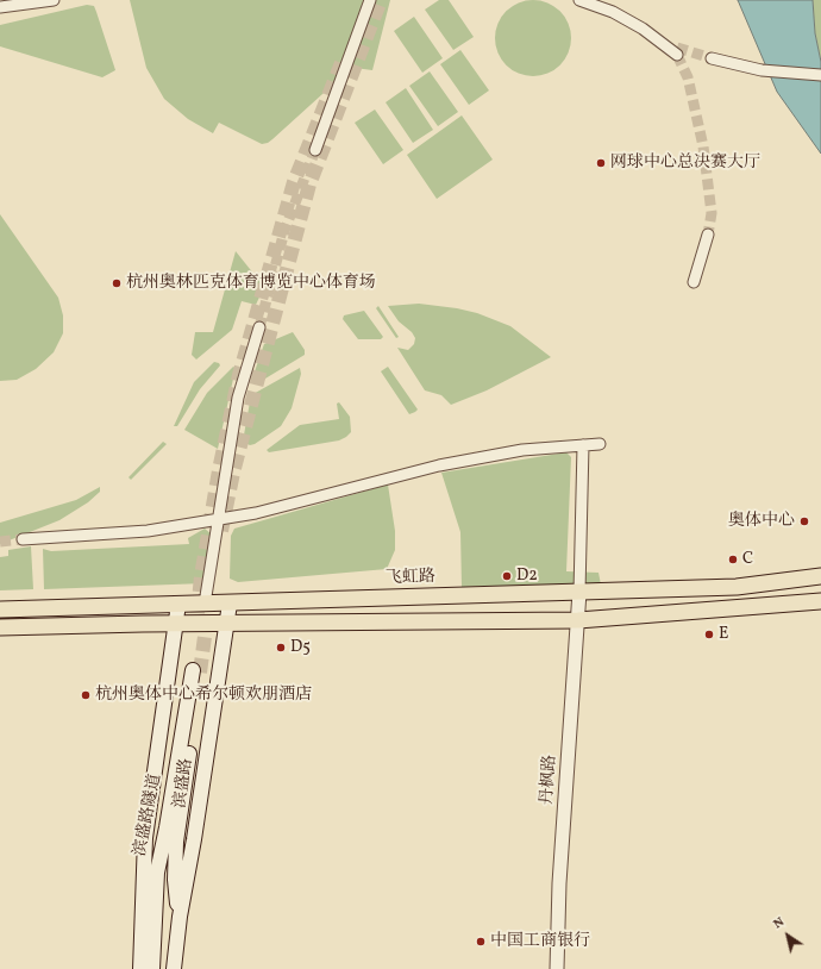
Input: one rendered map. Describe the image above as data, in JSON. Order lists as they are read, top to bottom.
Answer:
{
  "streets": {
    "main road": ["飞虹路", "滨盛路", "滨盛路隧道"],
    "street": ["丹枫路"]
  },
  "crossings": [
    ["飞虹路", "丹枫路"],
    ["飞虹路", "滨盛路"],
    ["滨盛路", "滨盛路隧道"]
  ],
  "places": [
    "网球中心总决赛大厅",
    "杭州奥林匹克体育博览中心体育场",
    "奥体中心",
    "C",
    "D2",
    "E",
    "D5",
    "杭州奥体中心希尔顿欢朋酒店",
    "中国工商银行"
  ],
  "north": "top left"
}
